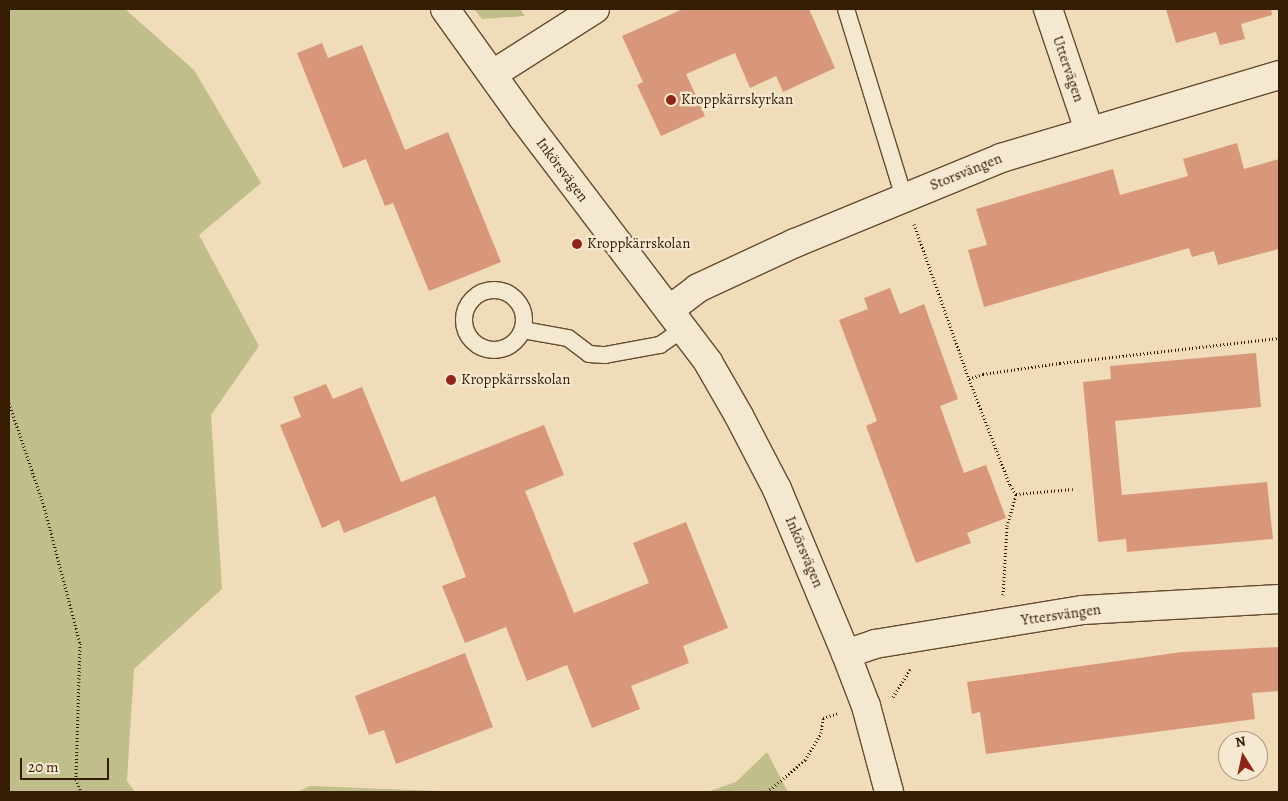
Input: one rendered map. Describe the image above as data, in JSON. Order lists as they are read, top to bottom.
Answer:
{
  "streets": {
    "street": [
      "Uttervägen",
      "Inkörsvägen",
      "Storsvängen",
      "Yttersvängen"
    ]
  },
  "crossings": [
    ["Uttervägen", "Storsvängen"],
    ["Inkörsvägen", "Storsvängen"],
    ["Inkörsvägen", "Yttersvängen"]
  ],
  "places": ["Kroppkärrskyrkan", "Kroppkärrskolan", "Kroppkärrsskolan"],
  "scale_bar": "20 m",
  "north": "top"
}
